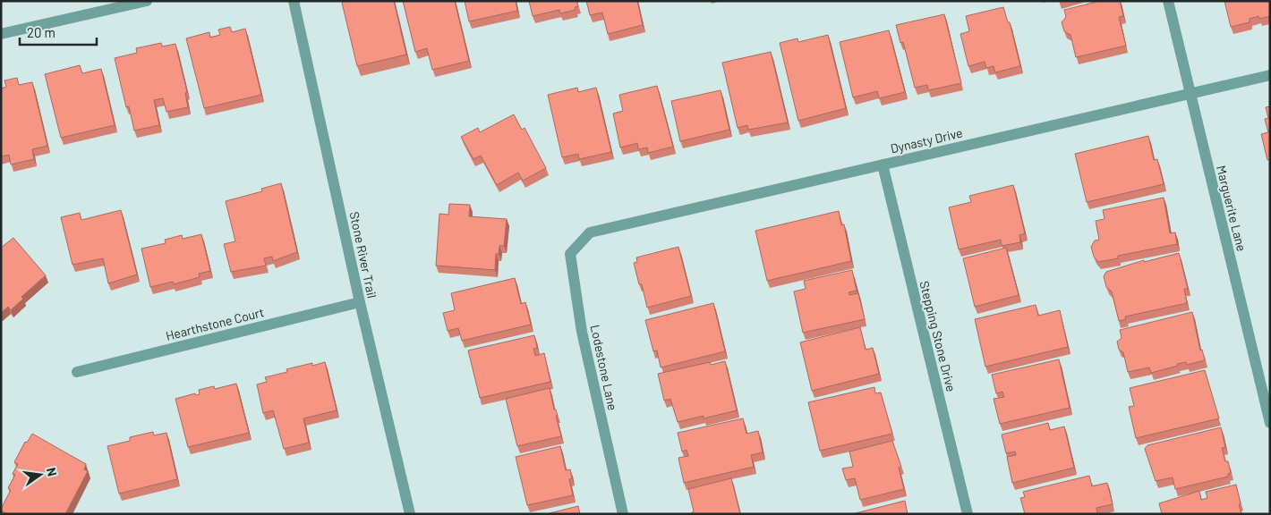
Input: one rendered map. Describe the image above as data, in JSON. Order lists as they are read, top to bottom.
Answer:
{
  "streets": {
    "street": [
      "Dynasty Drive",
      "Marguerite Lane",
      "Stone River Trail",
      "Hearthstone Court",
      "Stepping Stone Drive",
      "Lodestone Lane"
    ]
  },
  "crossings": [
    ["Dynasty Drive", "Marguerite Lane"],
    ["Dynasty Drive", "Stepping Stone Drive"],
    ["Dynasty Drive", "Lodestone Lane"],
    ["Stone River Trail", "Hearthstone Court"]
  ],
  "scale_bar": "20 m",
  "north": "right"
}
